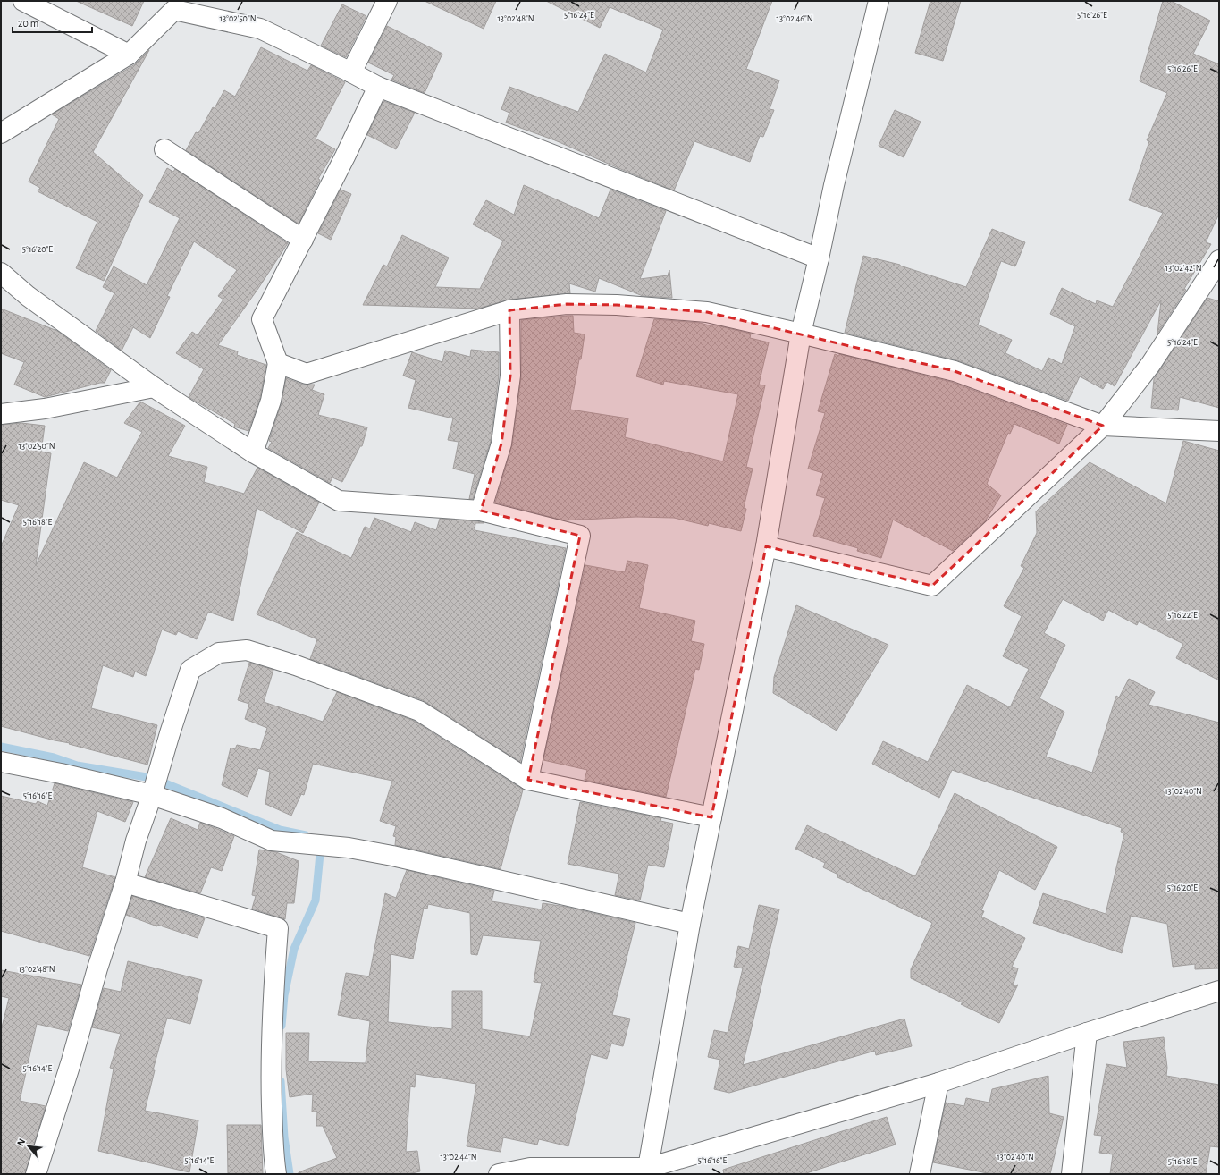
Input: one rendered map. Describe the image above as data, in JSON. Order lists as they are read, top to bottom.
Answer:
{
  "scale_bar": "20 m",
  "north": "top left",
  "coordinates": [
    "5°16'24\"E",
    "5°16'26\"E",
    "13°02'50\"N",
    "13°02'48\"N",
    "13°02'46\"N",
    "5°16'20\"E",
    "13°02'42\"N",
    "5°16'18\"E",
    "5°16'22\"E",
    "13°02'40\"N",
    "5°16'16\"E",
    "5°16'14\"E",
    "13°02'44\"N"
  ]
}
